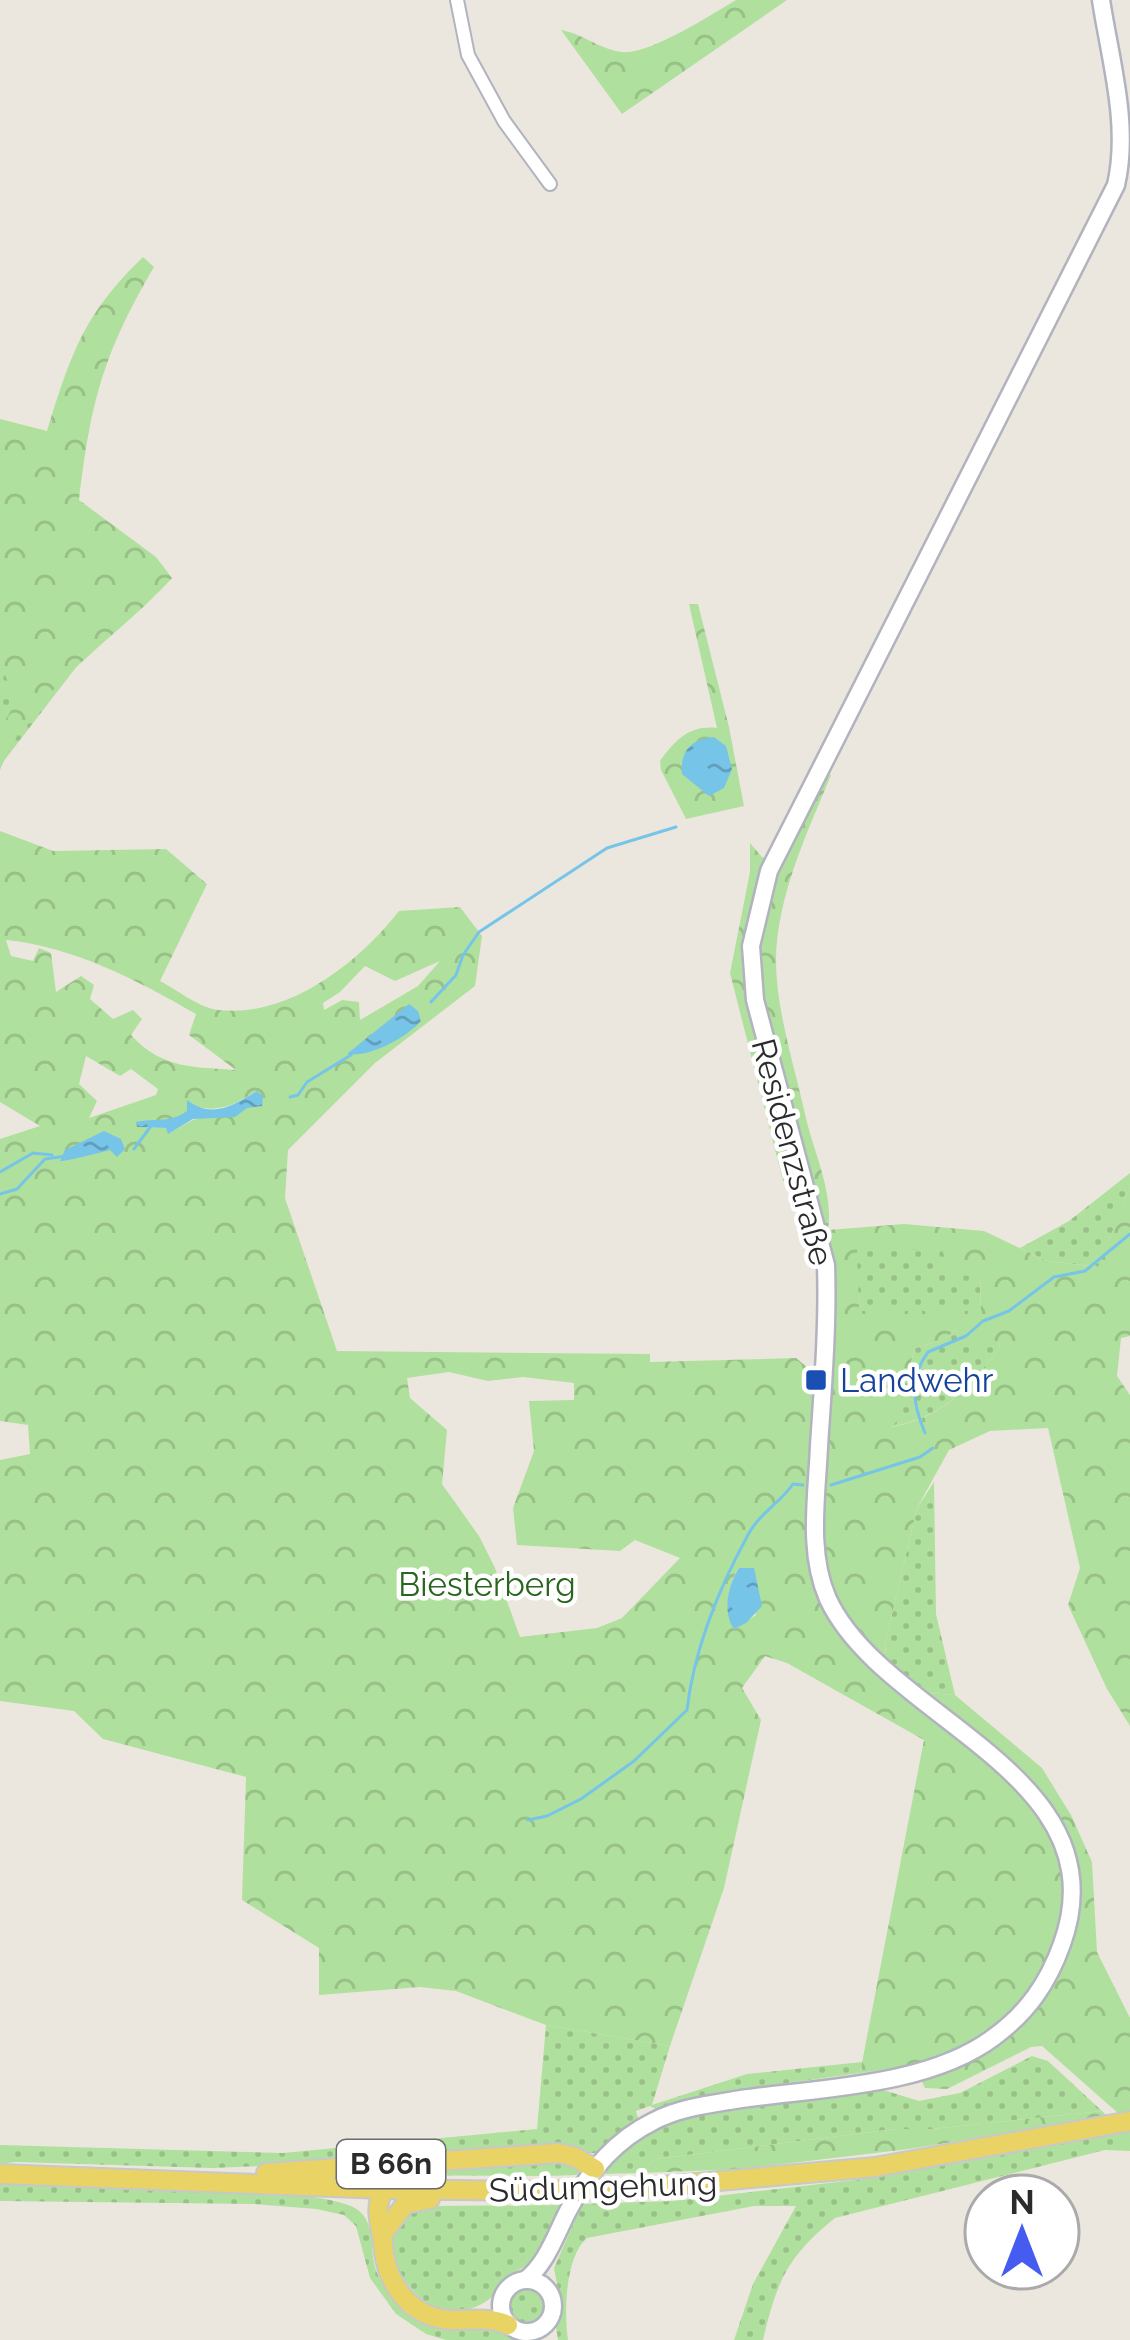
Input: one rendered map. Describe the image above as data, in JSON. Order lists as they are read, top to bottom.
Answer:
{
  "streets": {
    "main road": ["Residenzstraße", "B 66n", "Südumgehung"]
  },
  "crossings": [
    ["Residenzstraße", "B 66n"],
    ["B 66n", "Südumgehung"]
  ],
  "parks": ["Biesterberg"],
  "places": {
    "transit": ["Landwehr"]
  },
  "north": "top"
}
